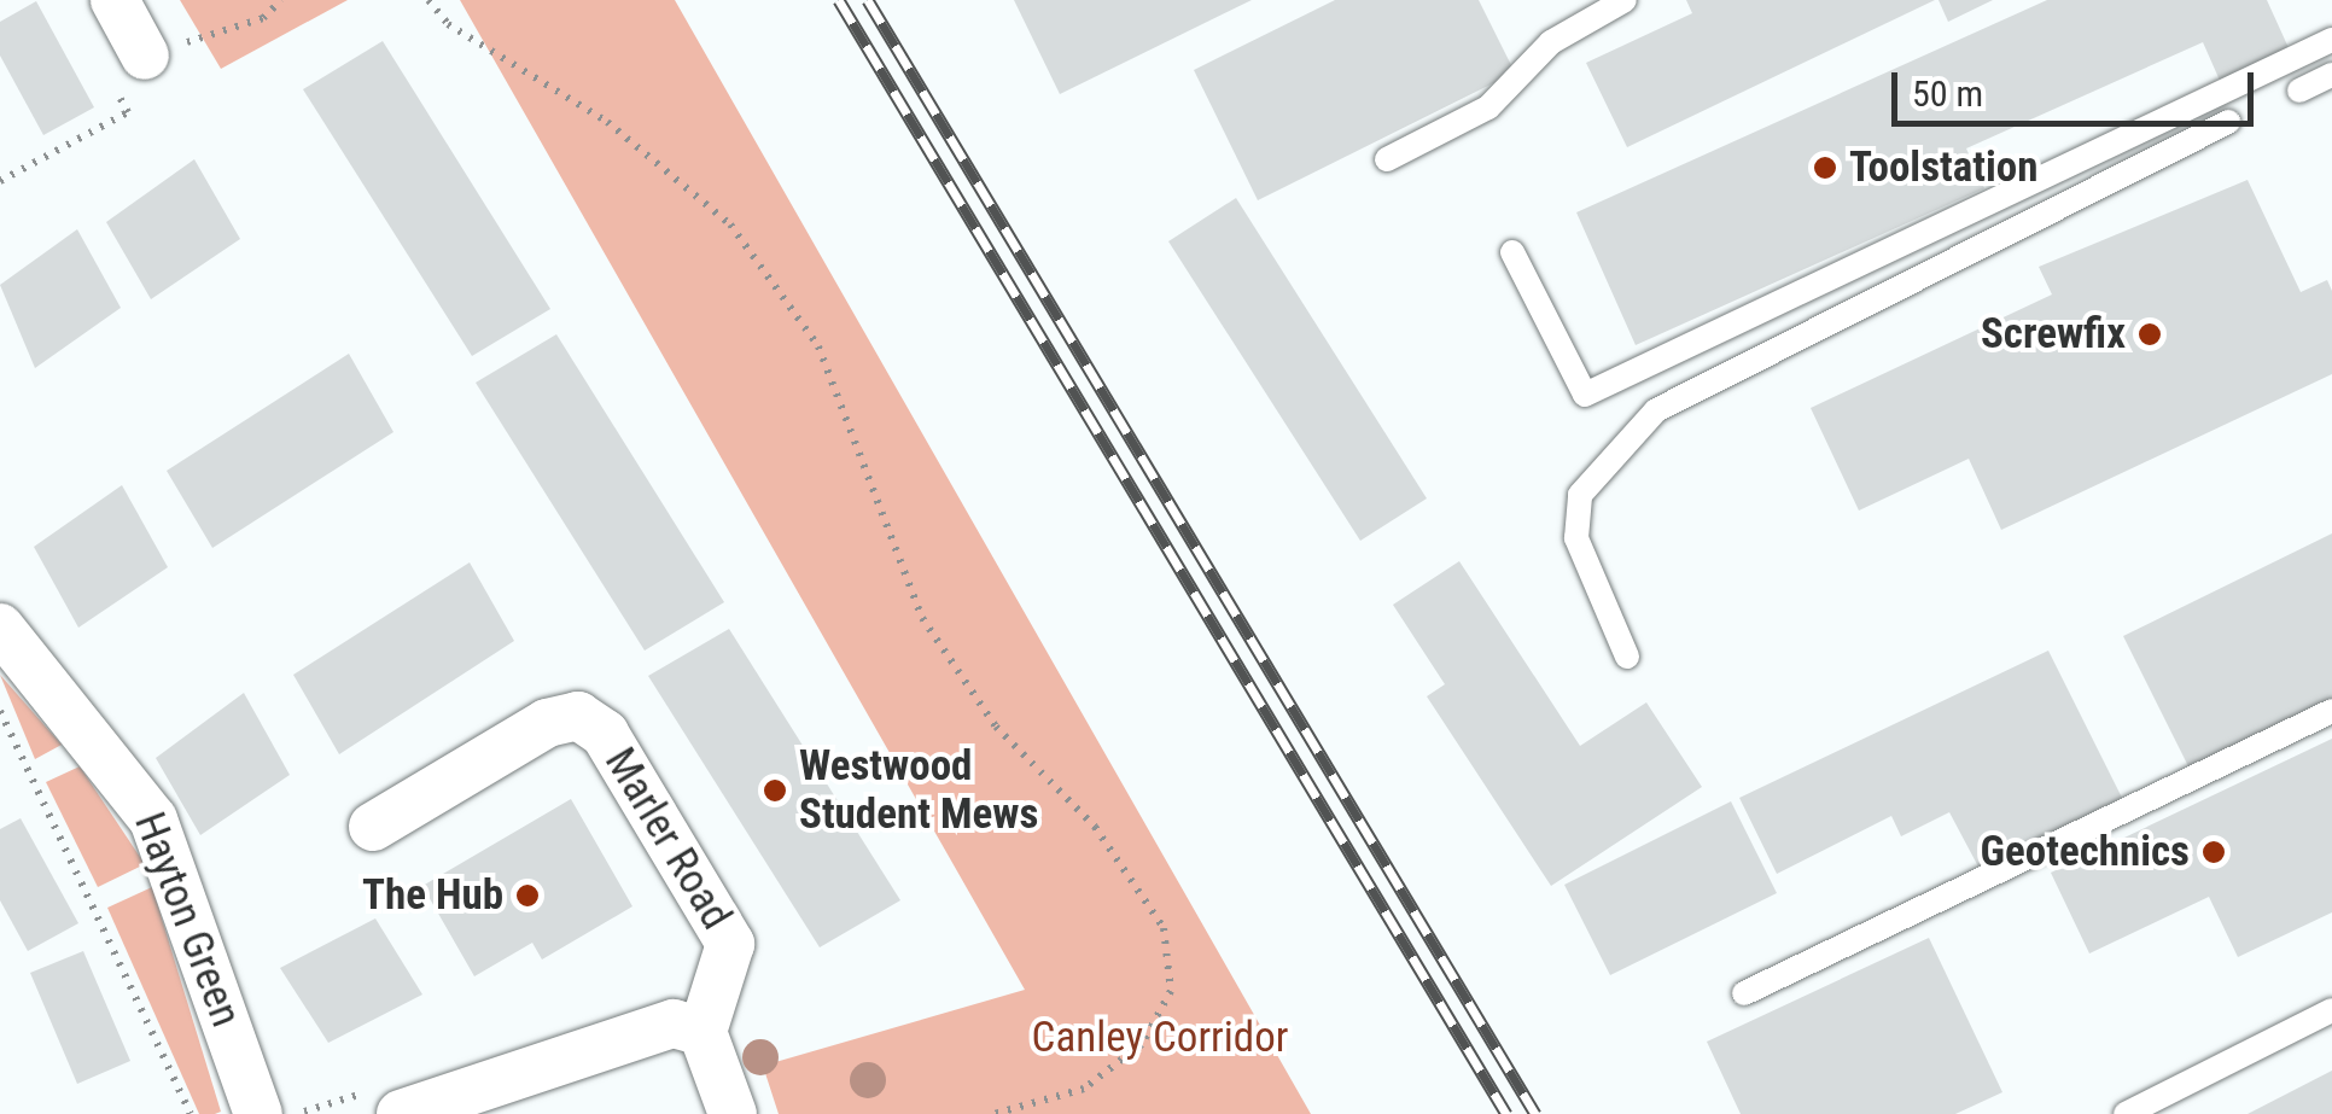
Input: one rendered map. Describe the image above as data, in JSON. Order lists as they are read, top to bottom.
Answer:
{
  "streets": {
    "street": ["Marler Road", "Hayton Green"]
  },
  "parks": ["Canley Corridor"],
  "places": [
    "Toolstation",
    "Screwfix",
    "Westwood Student Mews",
    "Geotechnics",
    "The Hub"
  ],
  "scale_bar": "50 m"
}
